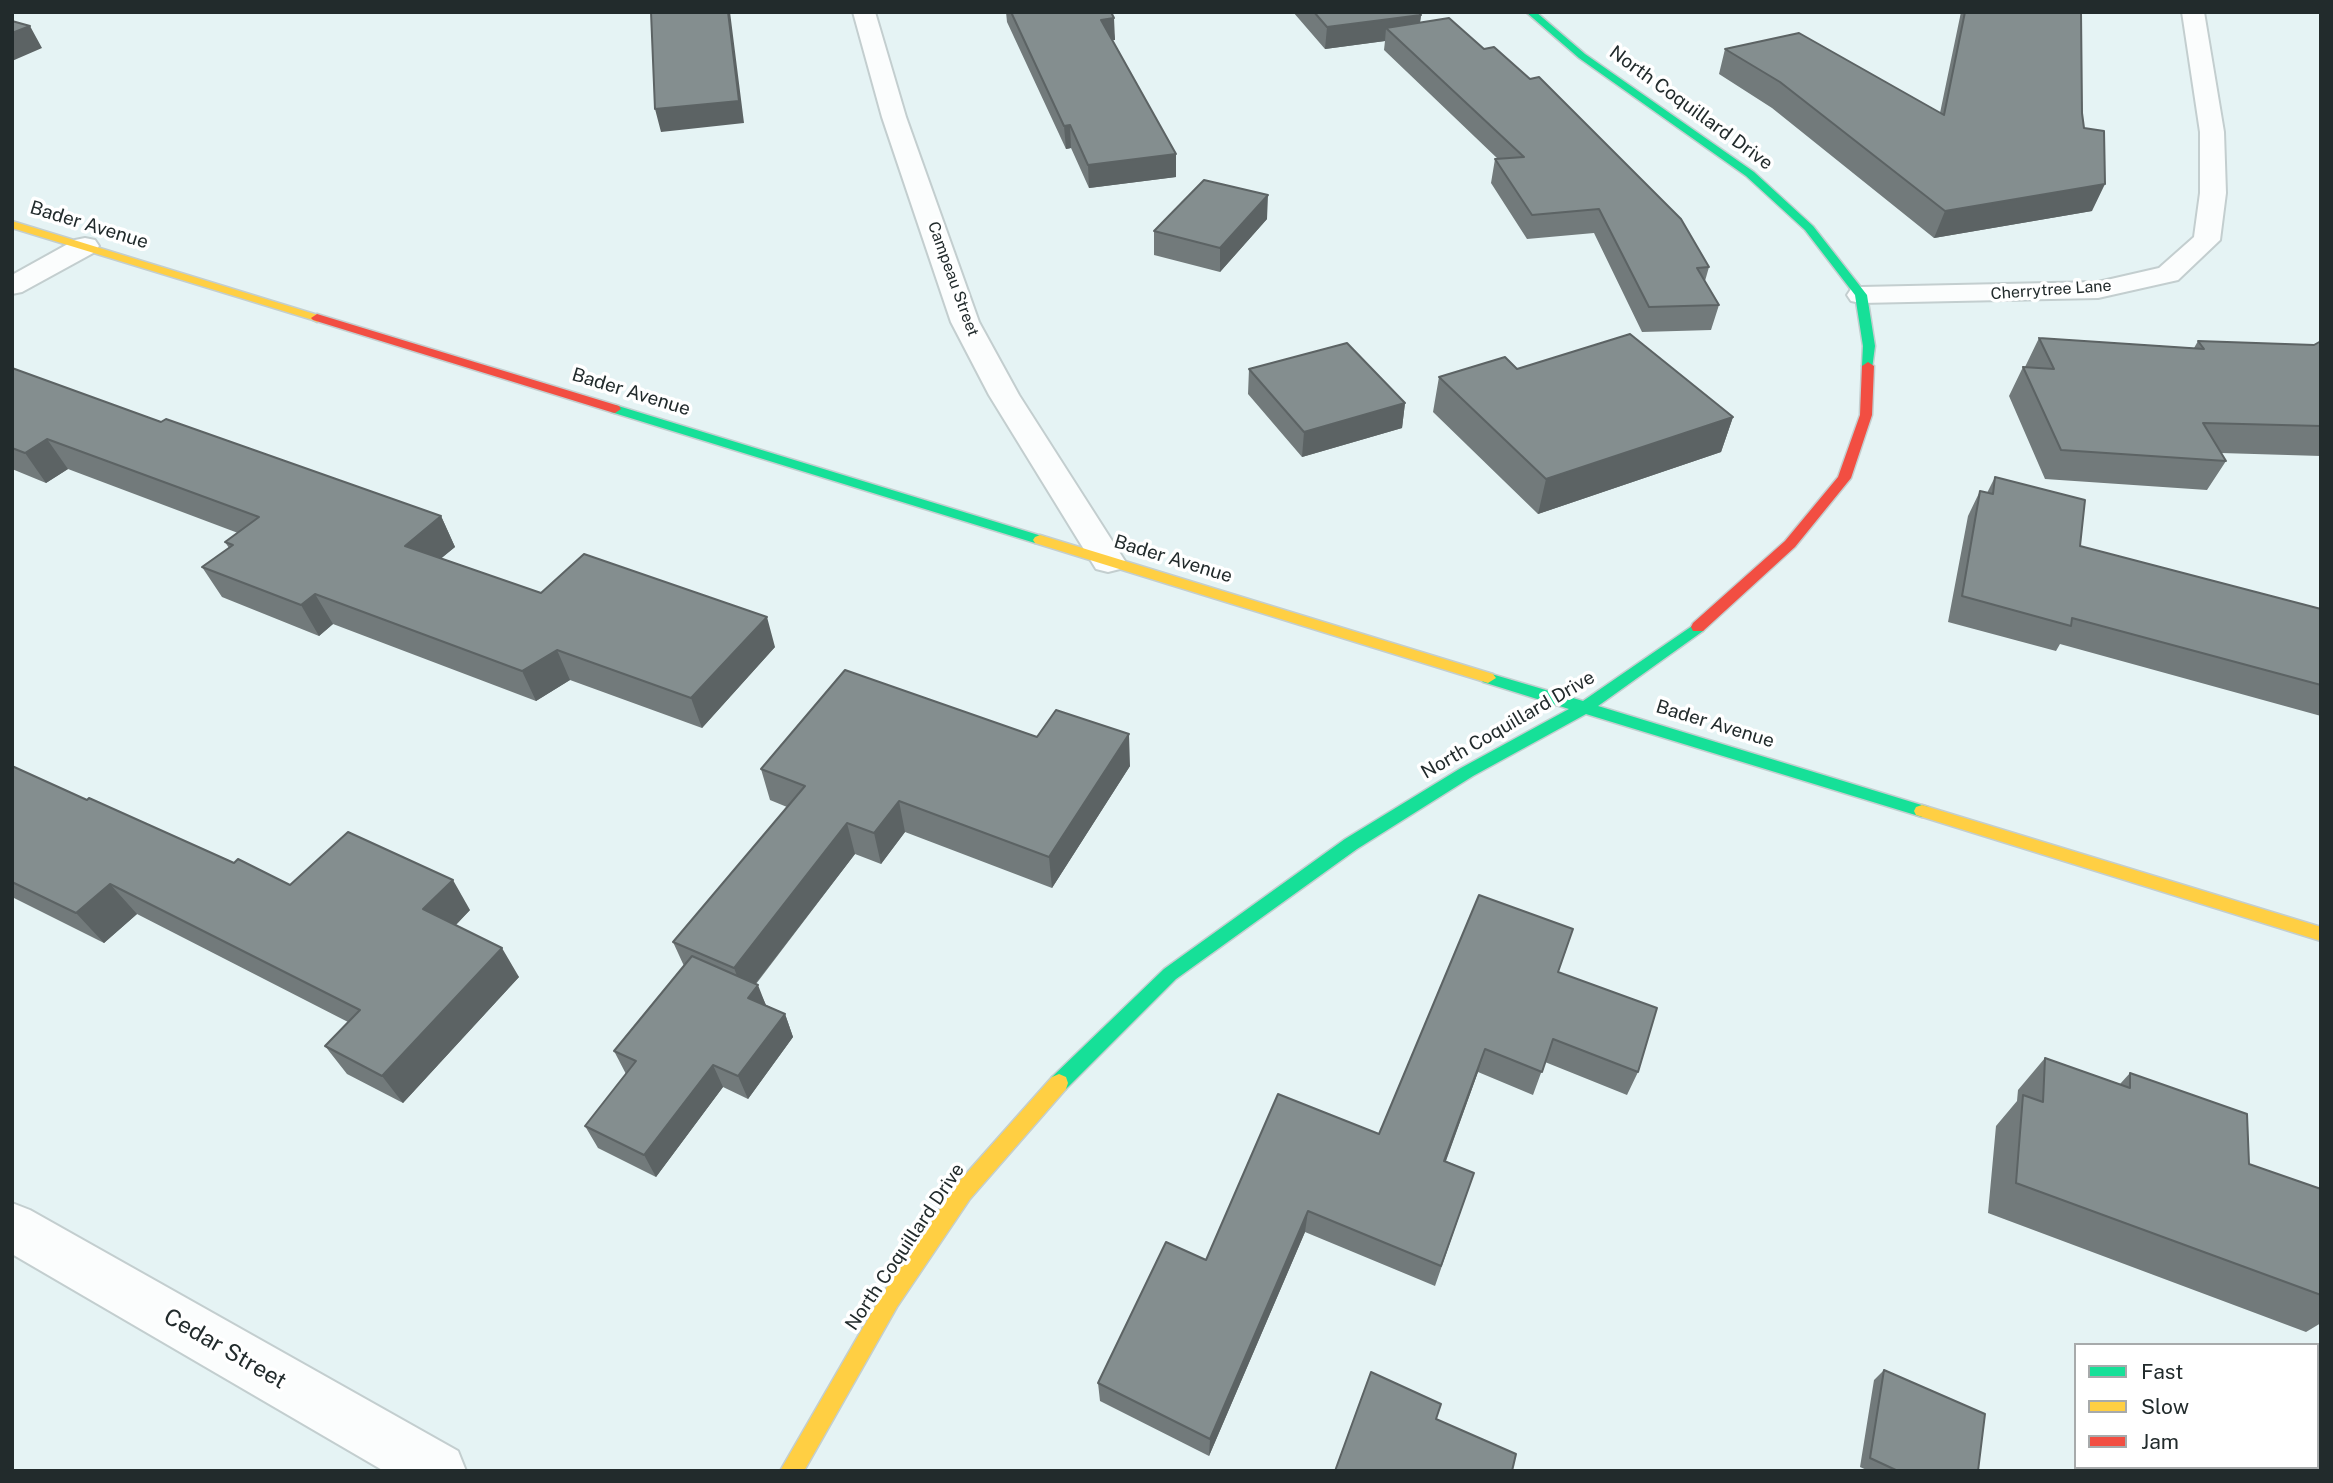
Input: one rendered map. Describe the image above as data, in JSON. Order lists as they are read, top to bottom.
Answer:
{
  "streets": {
    "street": [
      "North Coquillard Drive",
      "Bader Avenue",
      "Campeau Street",
      "Cherrytree Lane",
      "Cedar Street"
    ]
  },
  "crossings": [
    ["North Coquillard Drive", "Bader Avenue"],
    ["North Coquillard Drive", "Cherrytree Lane"],
    ["Bader Avenue", "Campeau Street"]
  ],
  "legend": ["Fast", "Slow", "Jam"]
}
